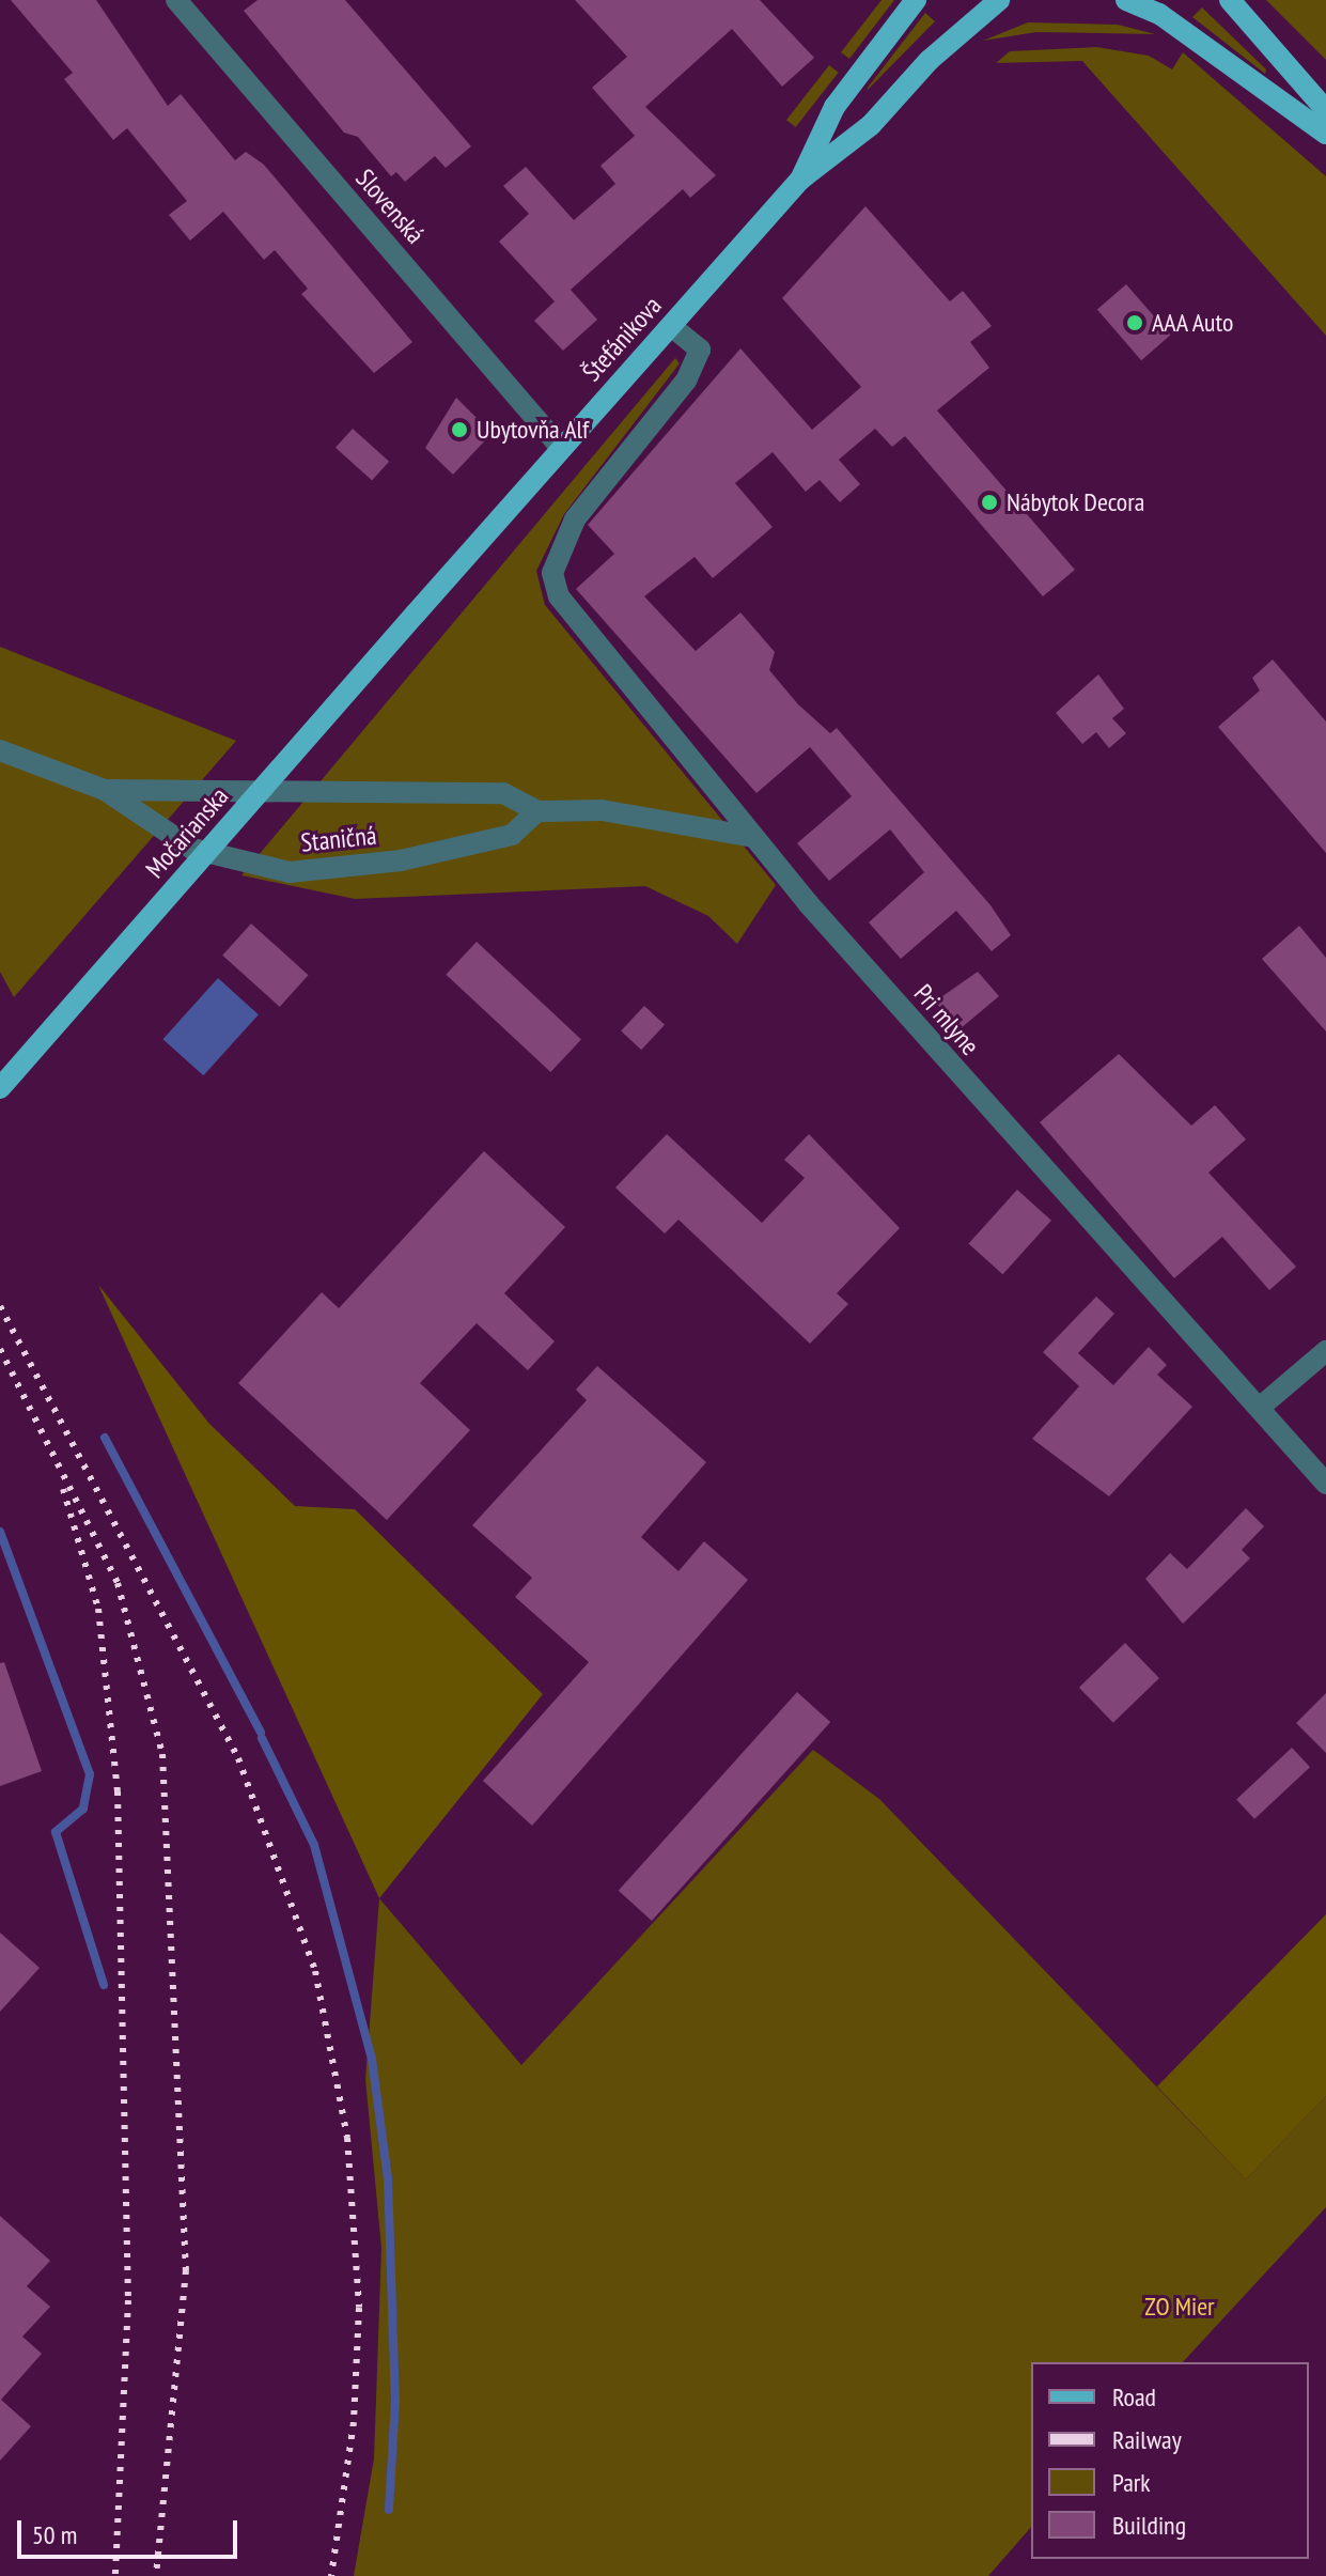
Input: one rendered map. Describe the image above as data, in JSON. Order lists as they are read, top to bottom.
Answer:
{
  "streets": {
    "main road": ["Štefánikova", "Močarianska"],
    "street": ["Slovenská", "Staničná", "Pri mlyne"]
  },
  "crossings": [
    ["Slovenská", "Štefánikova"],
    ["Štefánikova", "Močarianska"],
    ["Štefánikova", "Pri mlyne"],
    ["Staničná", "Pri mlyne"]
  ],
  "parks": ["ZO Mier"],
  "places": ["AAA Auto", "Ubytovňa Alf", "Nábytok Decora"],
  "legend": [
    "Road",
    "Railway",
    "Park",
    "Building"
  ],
  "scale_bar": "50 m"
}
